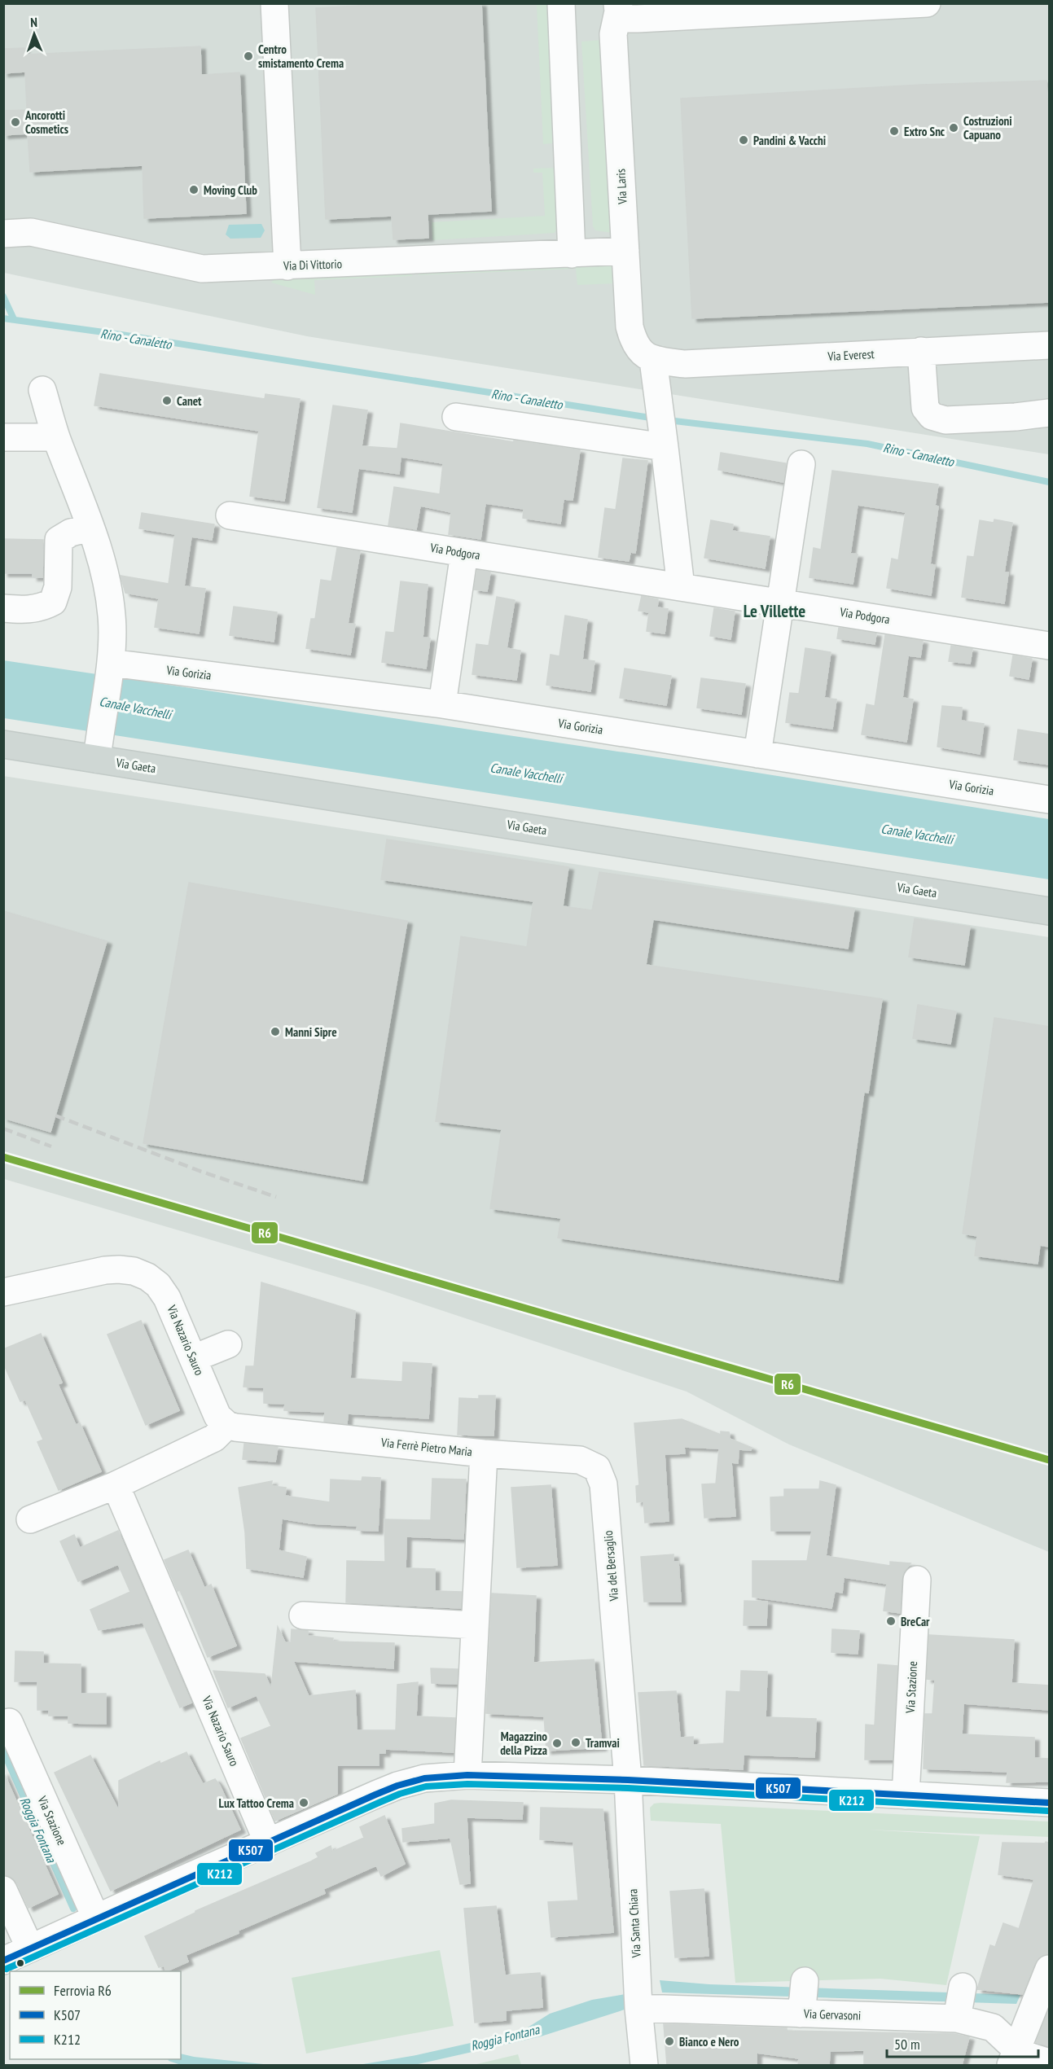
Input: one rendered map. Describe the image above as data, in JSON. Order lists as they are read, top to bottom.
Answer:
{
  "streets": {
    "main road": ["Via Gaeta"],
    "street": [
      "Via Laris",
      "Via Di Vittorio",
      "Via Everest",
      "Via Podgora",
      "Via Gorizia",
      "Via Nazario Sauro",
      "Via Ferrè Pietro Maria",
      "Via del Bersaglio",
      "Via Stazione",
      "Via Santa Chiara",
      "Via Gervasoni"
    ]
  },
  "crossings": [
    ["Via Laris", "Via Di Vittorio"],
    ["Via Laris", "Via Everest"],
    ["Via Nazario Sauro", "Via Ferrè Pietro Maria"],
    ["Via Ferrè Pietro Maria", "Via del Bersaglio"],
    ["Via del Bersaglio", "Via Santa Chiara"],
    ["Via Santa Chiara", "Via Gervasoni"]
  ],
  "districts": ["Le Villette"],
  "water": ["Rino - Canaletto", "Canale Vacchelli", "Roggia Fontana"],
  "places": [
    "Centro smistamento Crema",
    "Ancorotti Cosmetics",
    "Costruzioni Capuano",
    "Extro Snc",
    "Pandini & Vacchi",
    "Moving Club",
    "Canet",
    "Manni Sipre",
    "BreCar",
    "Tramvai",
    "Magazzino della Pizza",
    "Lux Tattoo Crema",
    "Bianco e Nero"
  ],
  "lines": ["rail line R6", "transit line K507", "transit line K212"],
  "legend": ["Ferrovia R6", "K507", "K212"],
  "scale_bar": "50 m",
  "north": "top"
}
